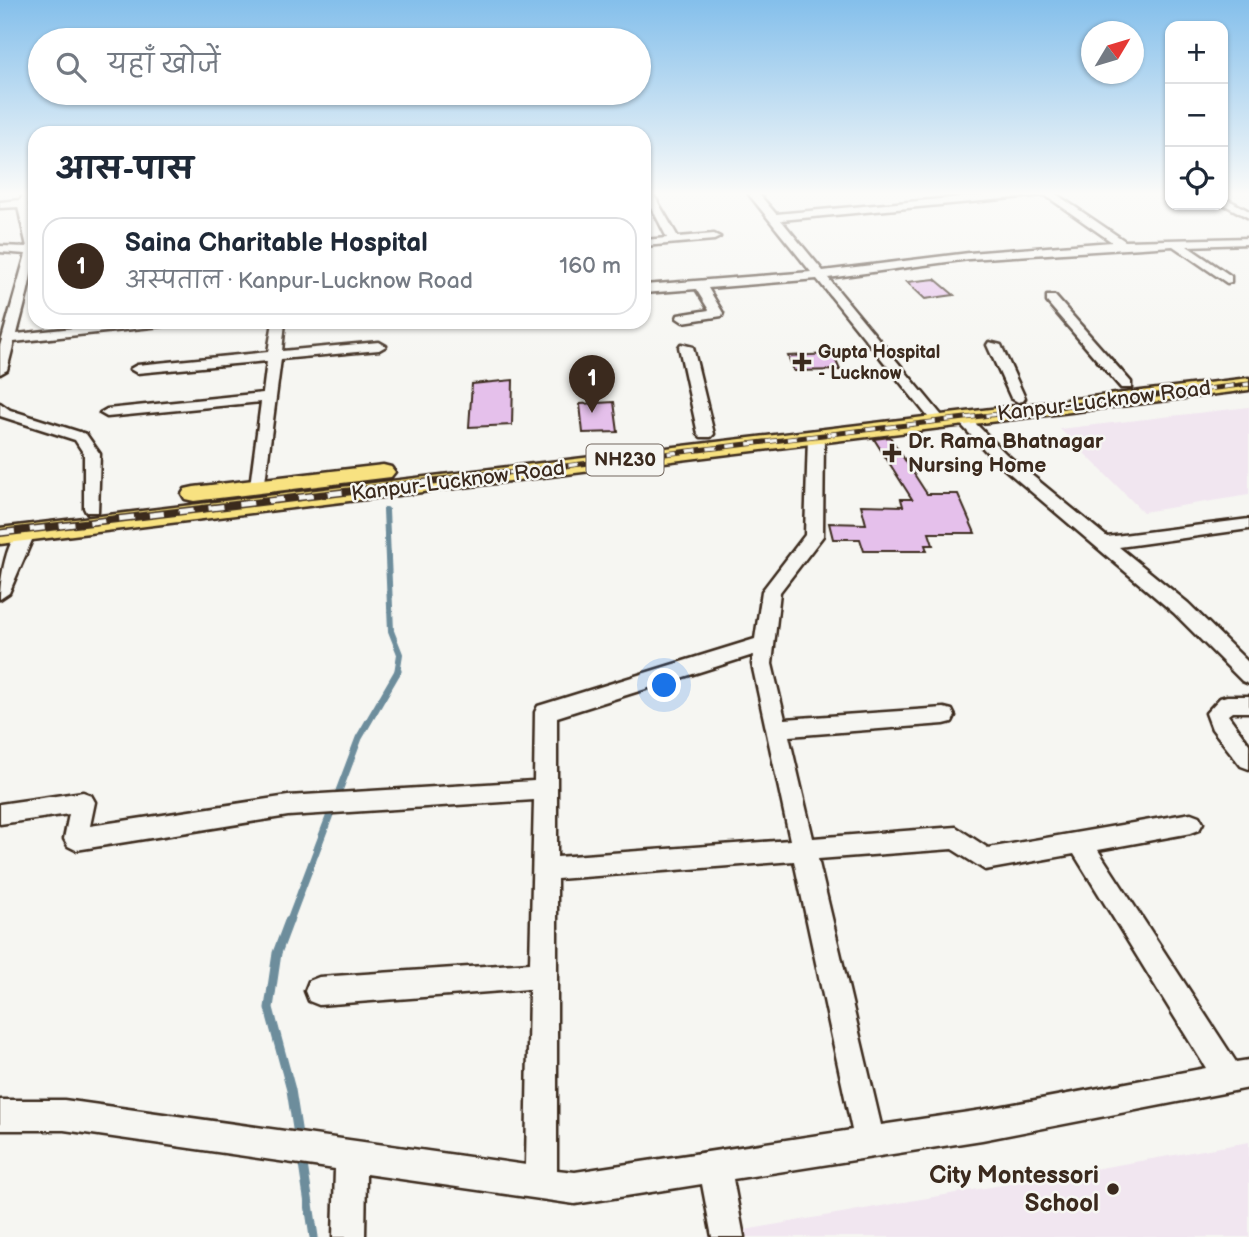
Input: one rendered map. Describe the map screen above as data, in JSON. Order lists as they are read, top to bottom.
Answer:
{
  "streets": {
    "highway": ["Kanpur-Lucknow Road", "NH230"]
  },
  "places": {
    "health": ["Gupta Hospital - Lucknow", "Dr. Rama Bhatnagar Nursing Home"],
    "other": ["City Montessori School"]
  },
  "north": "top right",
  "page": {
    "map_buttons": ["+", "−"],
    "search": "यहाँ खोजें",
    "heading": "आस-पास",
    "list": [
      {
        "mark": "1",
        "name": "Saina Charitable Hospital",
        "note": "अस्पताल · Kanpur-Lucknow Road",
        "value": "160 m"
      }
    ],
    "pins": "1"
  }
}
